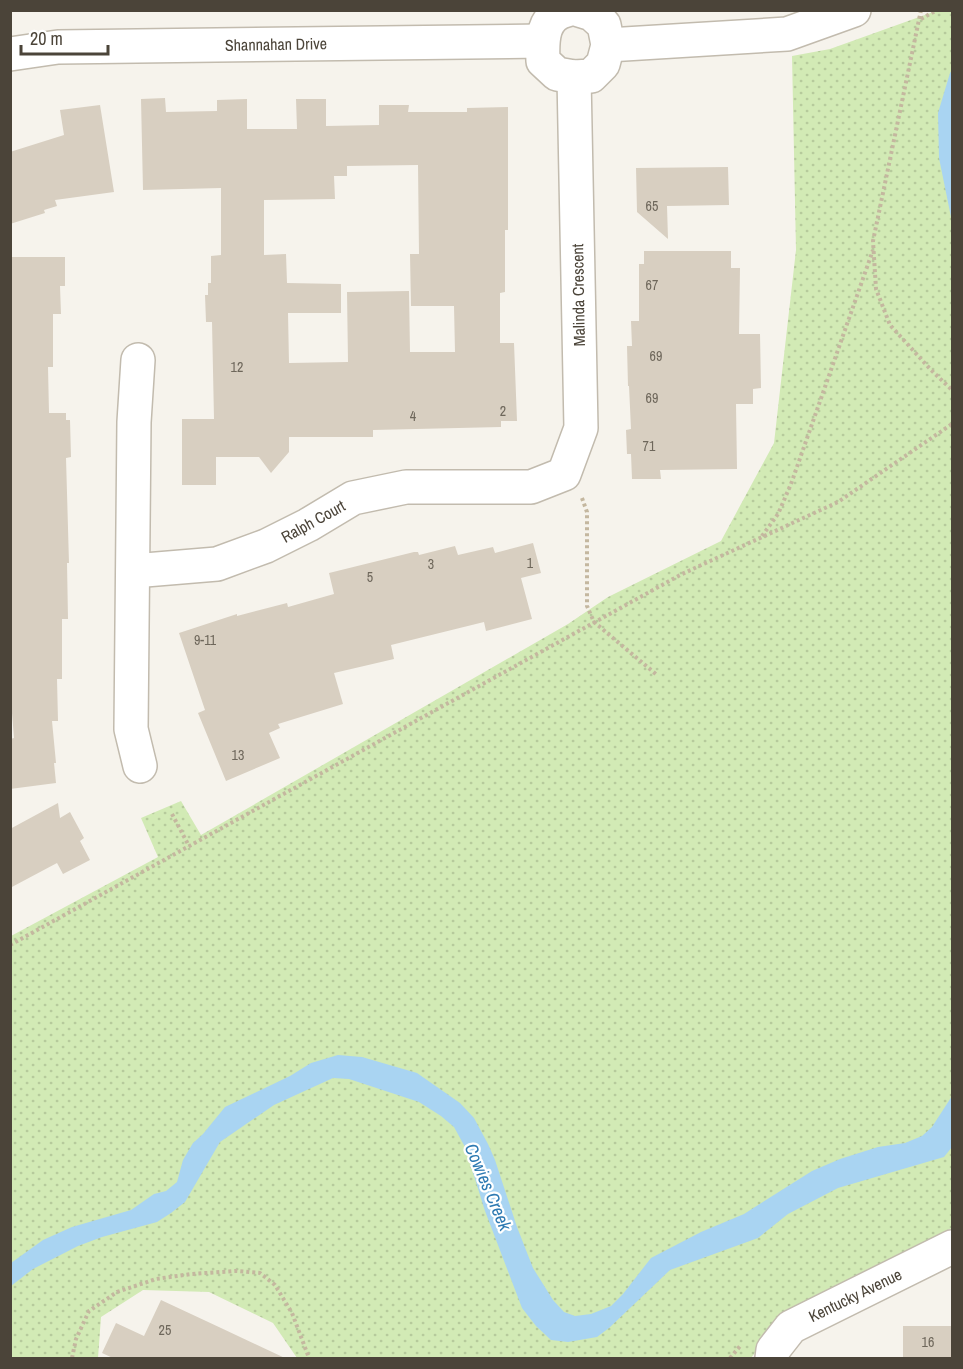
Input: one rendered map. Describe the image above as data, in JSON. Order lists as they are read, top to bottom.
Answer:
{
  "streets": {
    "street": [
      "Shannahan Drive",
      "Malinda Crescent",
      "Ralph Court",
      "Kentucky Avenue"
    ]
  },
  "crossings": [
    ["Malinda Crescent", "Ralph Court"]
  ],
  "water": ["Cowies Creek"],
  "house_numbers": [
    "65",
    "67",
    "69",
    "12",
    "69",
    "2",
    "4",
    "71",
    "1",
    "3",
    "5",
    "9-11",
    "13",
    "25",
    "16"
  ],
  "scale_bar": "20 m"
}
